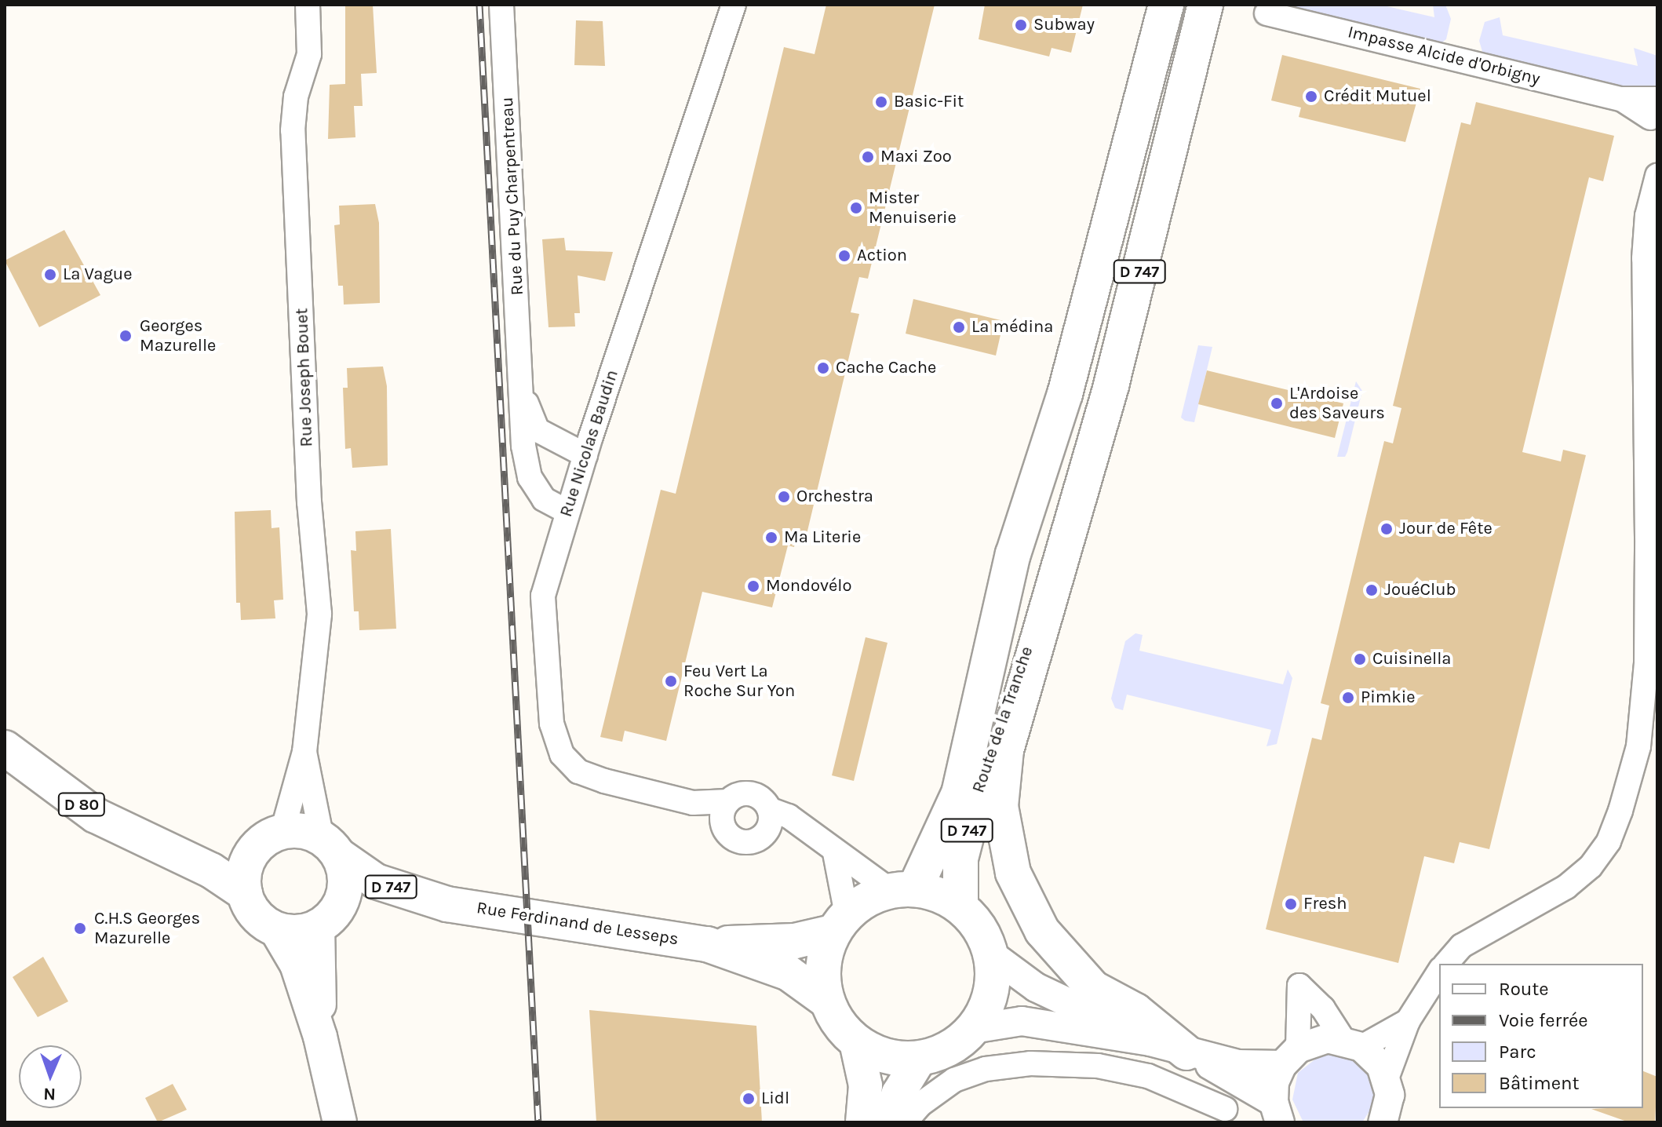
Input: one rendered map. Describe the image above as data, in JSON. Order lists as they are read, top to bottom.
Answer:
{
  "streets": {
    "main road": [
      "D 747",
      "Route de la Tranche",
      "D 80",
      "Rue Ferdinand de Lesseps"
    ],
    "street": [
      "Impasse Alcide d'Orbigny",
      "Rue du Puy Charpentreau",
      "Rue Joseph Bouet",
      "Rue Nicolas Baudin"
    ]
  },
  "crossings": [
    ["Rue du Puy Charpentreau", "Rue Nicolas Baudin"],
    ["D 747", "Route de la Tranche"],
    ["Rue Joseph Bouet", "D 80"],
    ["Rue Joseph Bouet", "Rue Ferdinand de Lesseps"],
    ["Route de la Tranche", "Rue Ferdinand de Lesseps"],
    ["D 80", "Rue Ferdinand de Lesseps"]
  ],
  "places": [
    "Subway",
    "Crédit Mutuel",
    "Basic-Fit",
    "Maxi Zoo",
    "Mister Menuiserie",
    "Action",
    "La Vague",
    "La médina",
    "Georges Mazurelle",
    "Cache Cache",
    "L'Ardoise des Saveurs",
    "Orchestra",
    "Jour de Fête",
    "Ma Literie",
    "Mondovélo",
    "JouéClub",
    "Cuisinella",
    "Feu Vert La Roche Sur Yon",
    "Pimkie",
    "Fresh",
    "C.H.S Georges Mazurelle",
    "Lidl"
  ],
  "legend": [
    "Route",
    "Voie ferrée",
    "Parc",
    "Bâtiment"
  ],
  "north": "bottom"
}
